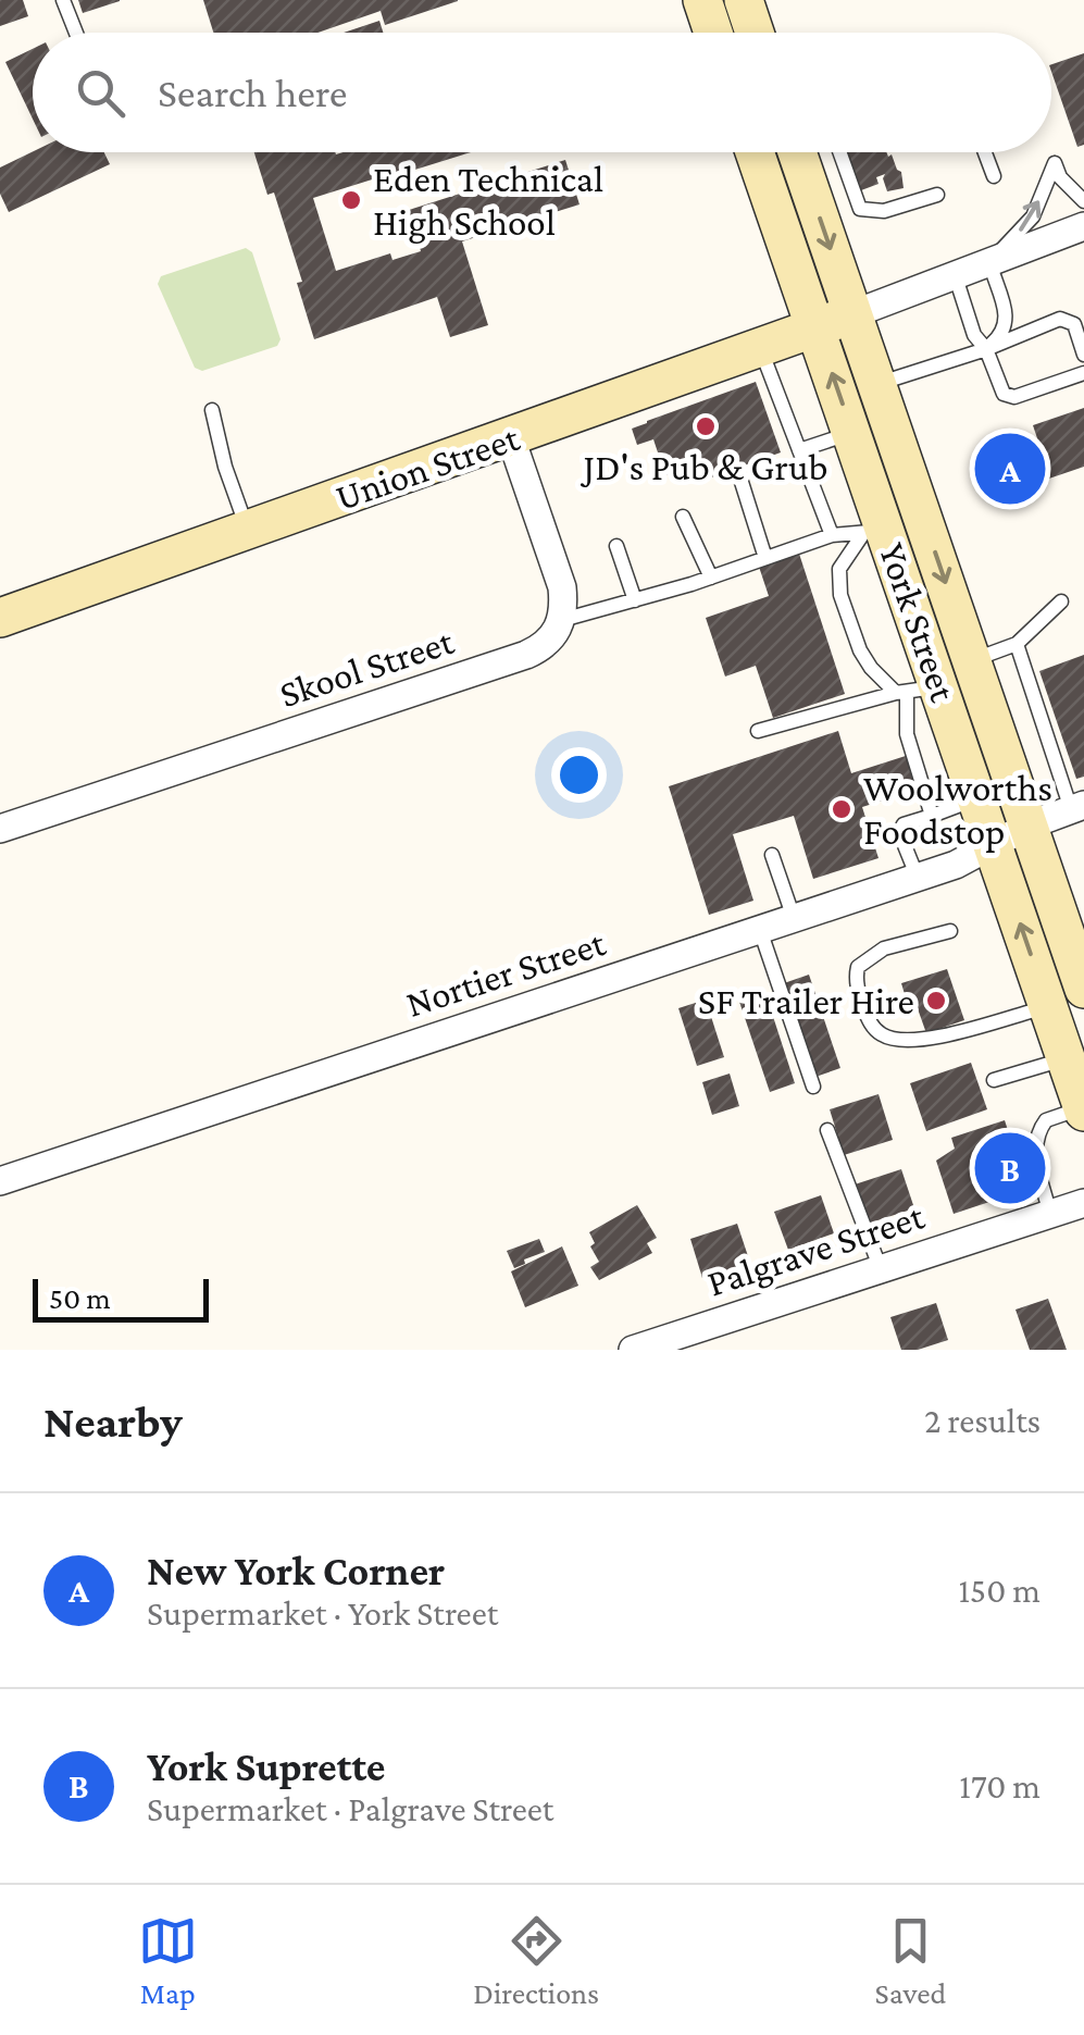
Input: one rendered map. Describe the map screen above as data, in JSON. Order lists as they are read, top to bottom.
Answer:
{
  "streets": {
    "main road": ["Union Street", "York Street"],
    "street": ["Skool Street", "Nortier Street", "Palgrave Street"]
  },
  "crossings": [
    ["Union Street", "York Street"],
    ["York Street", "Nortier Street"]
  ],
  "places": [
    "Eden Technical High School",
    "JD's Pub & Grub",
    "Woolworths Foodstop",
    "SF Trailer Hire"
  ],
  "scale_bar": "50 m",
  "page": {
    "search": "Search here",
    "pins": ["A", "B"],
    "scale": "50 m",
    "heading": ["Nearby", "2 results"],
    "list": [
      {
        "mark": "A",
        "name": "New York Corner",
        "note": "Supermarket · York Street",
        "value": "150 m"
      },
      {
        "mark": "B",
        "name": "York Suprette",
        "note": "Supermarket · Palgrave Street",
        "value": "170 m"
      }
    ],
    "nav": ["Map", "Directions", "Saved"]
  }
}
